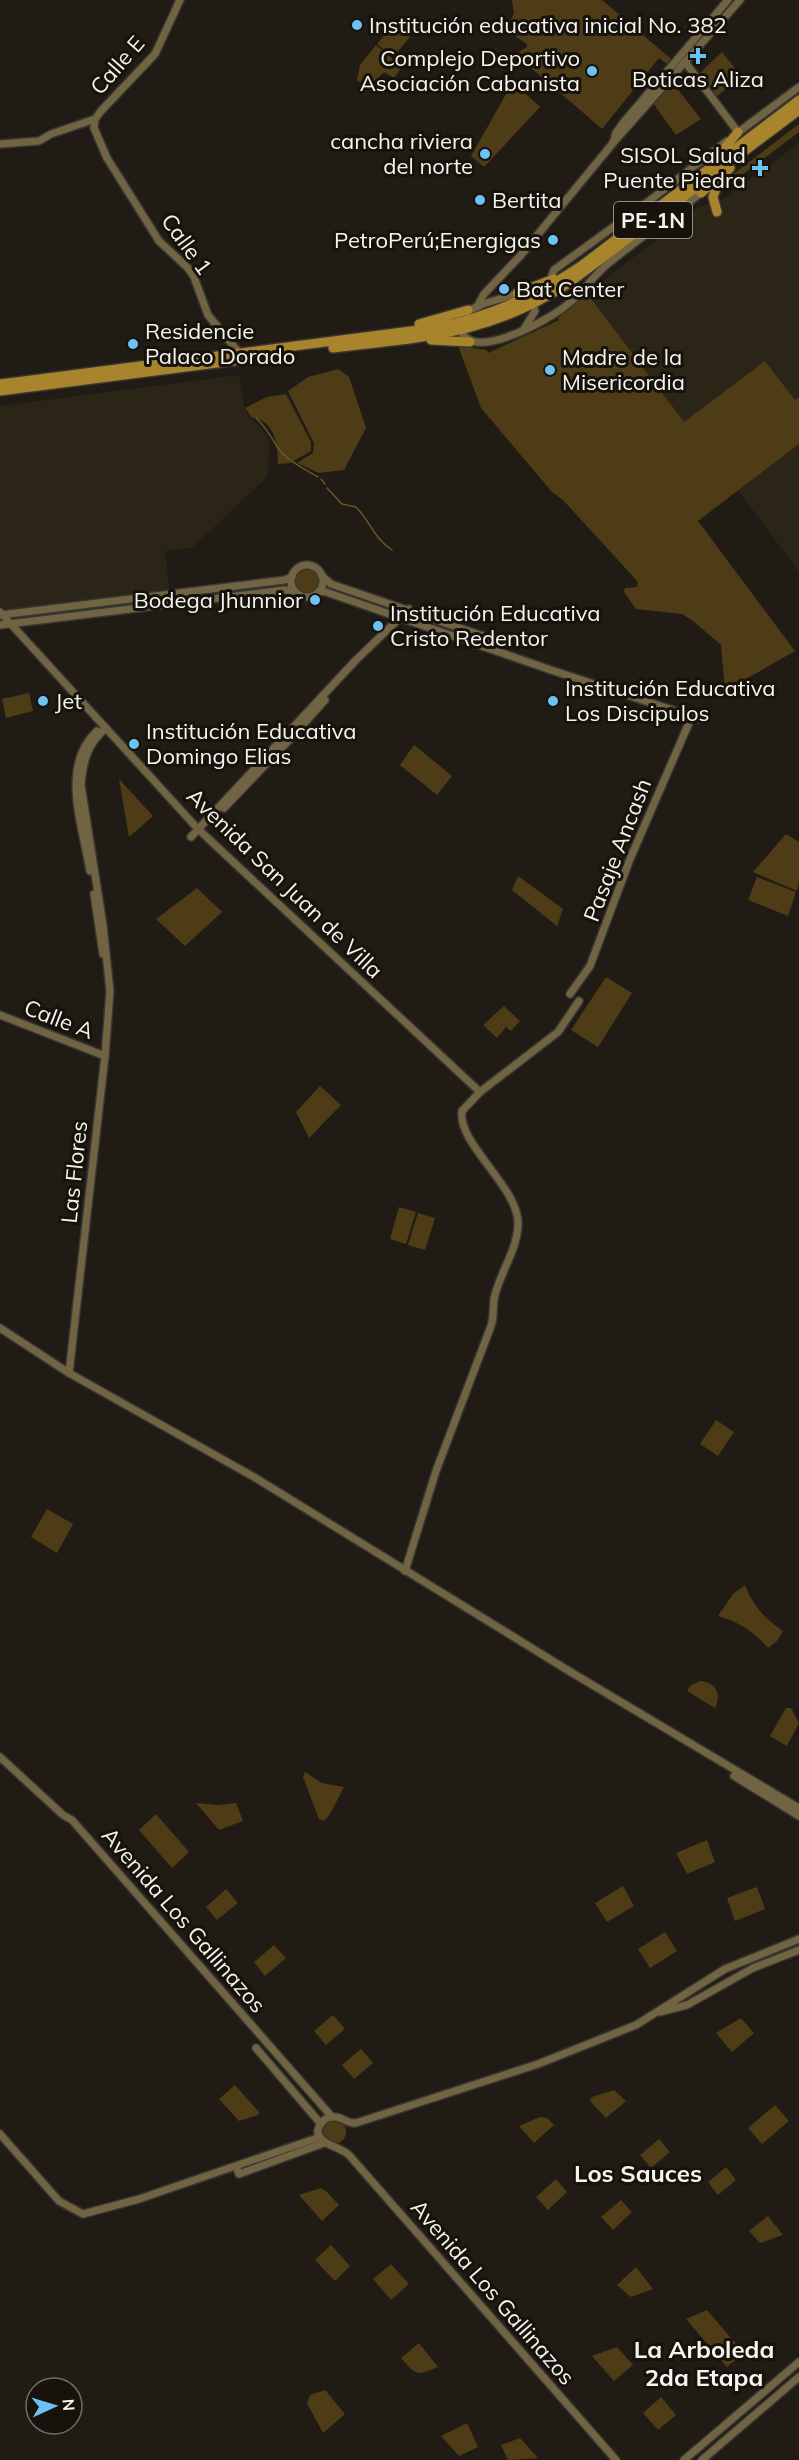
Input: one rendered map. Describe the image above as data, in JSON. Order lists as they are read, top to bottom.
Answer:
{
  "streets": {
    "highway": ["PE-1N"],
    "street": [
      "Calle E",
      "Calle 1",
      "Pasaje Ancash",
      "Avenida San Juan de Villa",
      "Calle A",
      "Las Flores",
      "Avenida Los Gallinazos"
    ]
  },
  "crossings": [
    ["Calle E", "Calle 1"],
    ["PE-1N", "Calle 1"],
    ["Avenida San Juan de Villa", "Las Flores"],
    ["Calle A", "Las Flores"]
  ],
  "districts": ["Los Sauces", "La Arboleda 2da Etapa"],
  "places": {
    "other": [
      "Institución educativa inicial No. 382",
      "Complejo Deportivo Asociación Cabanista",
      "cancha riviera del norte",
      "Bertita",
      "PetroPerú;Energigas",
      "Bat Center",
      "Residencie Palaco Dorado",
      "Madre de la Misericordia",
      "Bodega Jhunnior",
      "Institución Educativa Cristo Redentor",
      "Jet",
      "Institución Educativa Los Discipulos",
      "Institución Educativa Domingo Elias"
    ],
    "health": ["Boticas Aliza", "SISOL Salud Puente Piedra"]
  },
  "north": "right"
}
